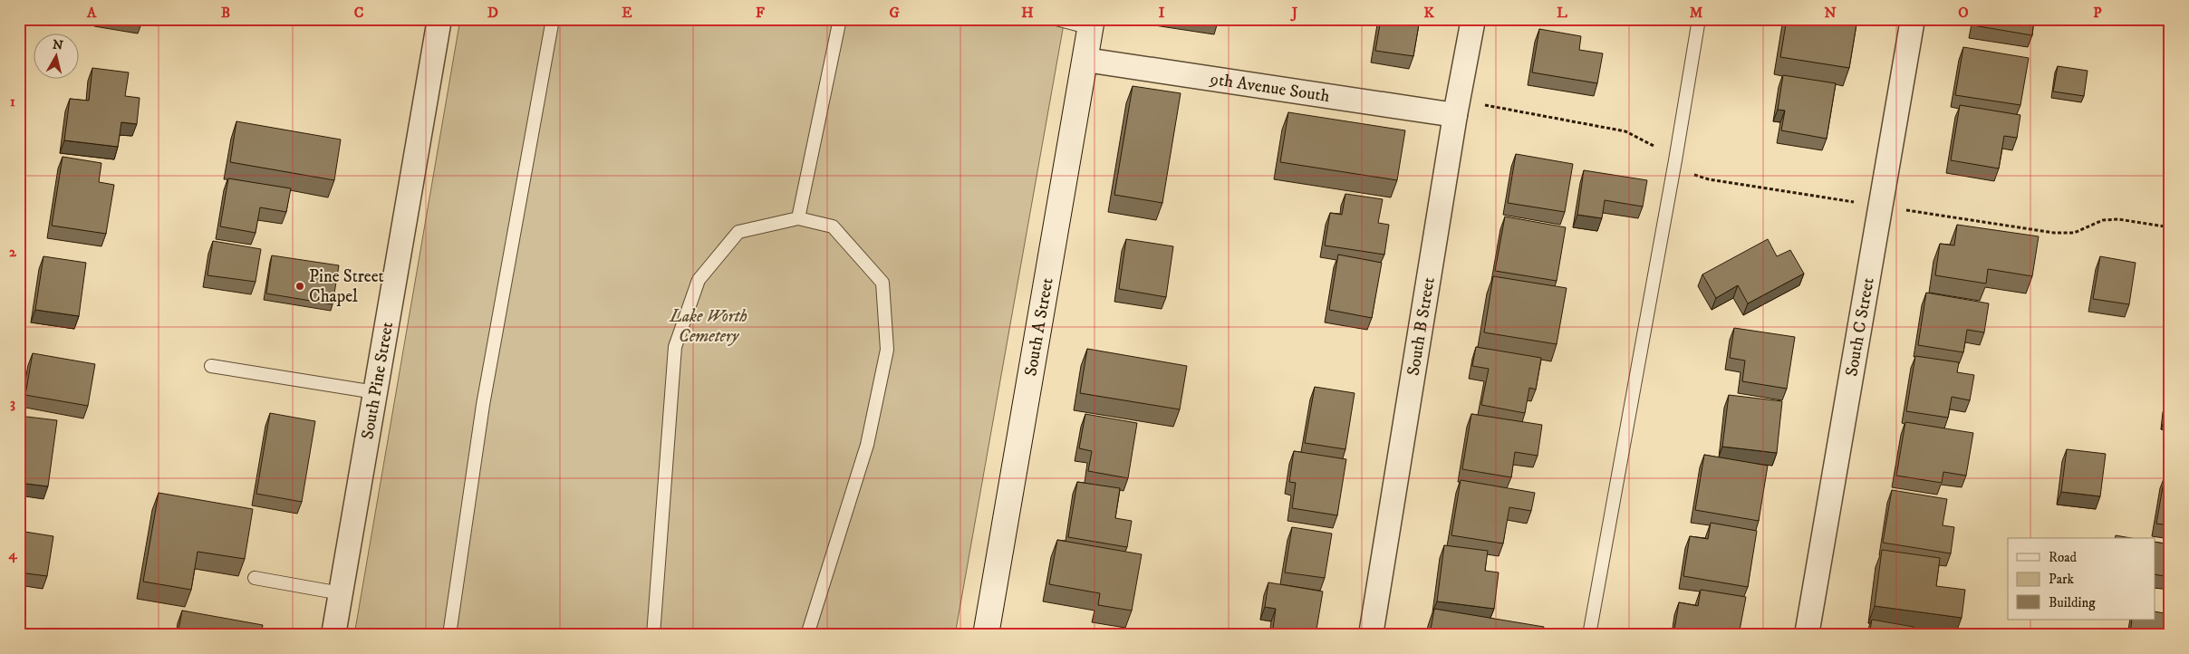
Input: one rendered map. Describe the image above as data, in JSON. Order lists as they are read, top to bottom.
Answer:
{
  "streets": {
    "street": [
      "9th Avenue South",
      "South A Street",
      "South B Street",
      "South C Street",
      "South Pine Street"
    ]
  },
  "crossings": [
    ["9th Avenue South", "South A Street"],
    ["9th Avenue South", "South B Street"]
  ],
  "parks": ["Lake Worth Cemetery"],
  "places": ["Pine Street Chapel"],
  "legend": ["Road", "Park", "Building"],
  "north": "top",
  "grid": {
    "columns": [
      "A",
      "B",
      "C",
      "D",
      "E",
      "F",
      "G",
      "H",
      "I",
      "J",
      "K",
      "L",
      "M",
      "N",
      "O",
      "P"
    ],
    "rows": [
      "1",
      "2",
      "3",
      "4"
    ]
  }
}
